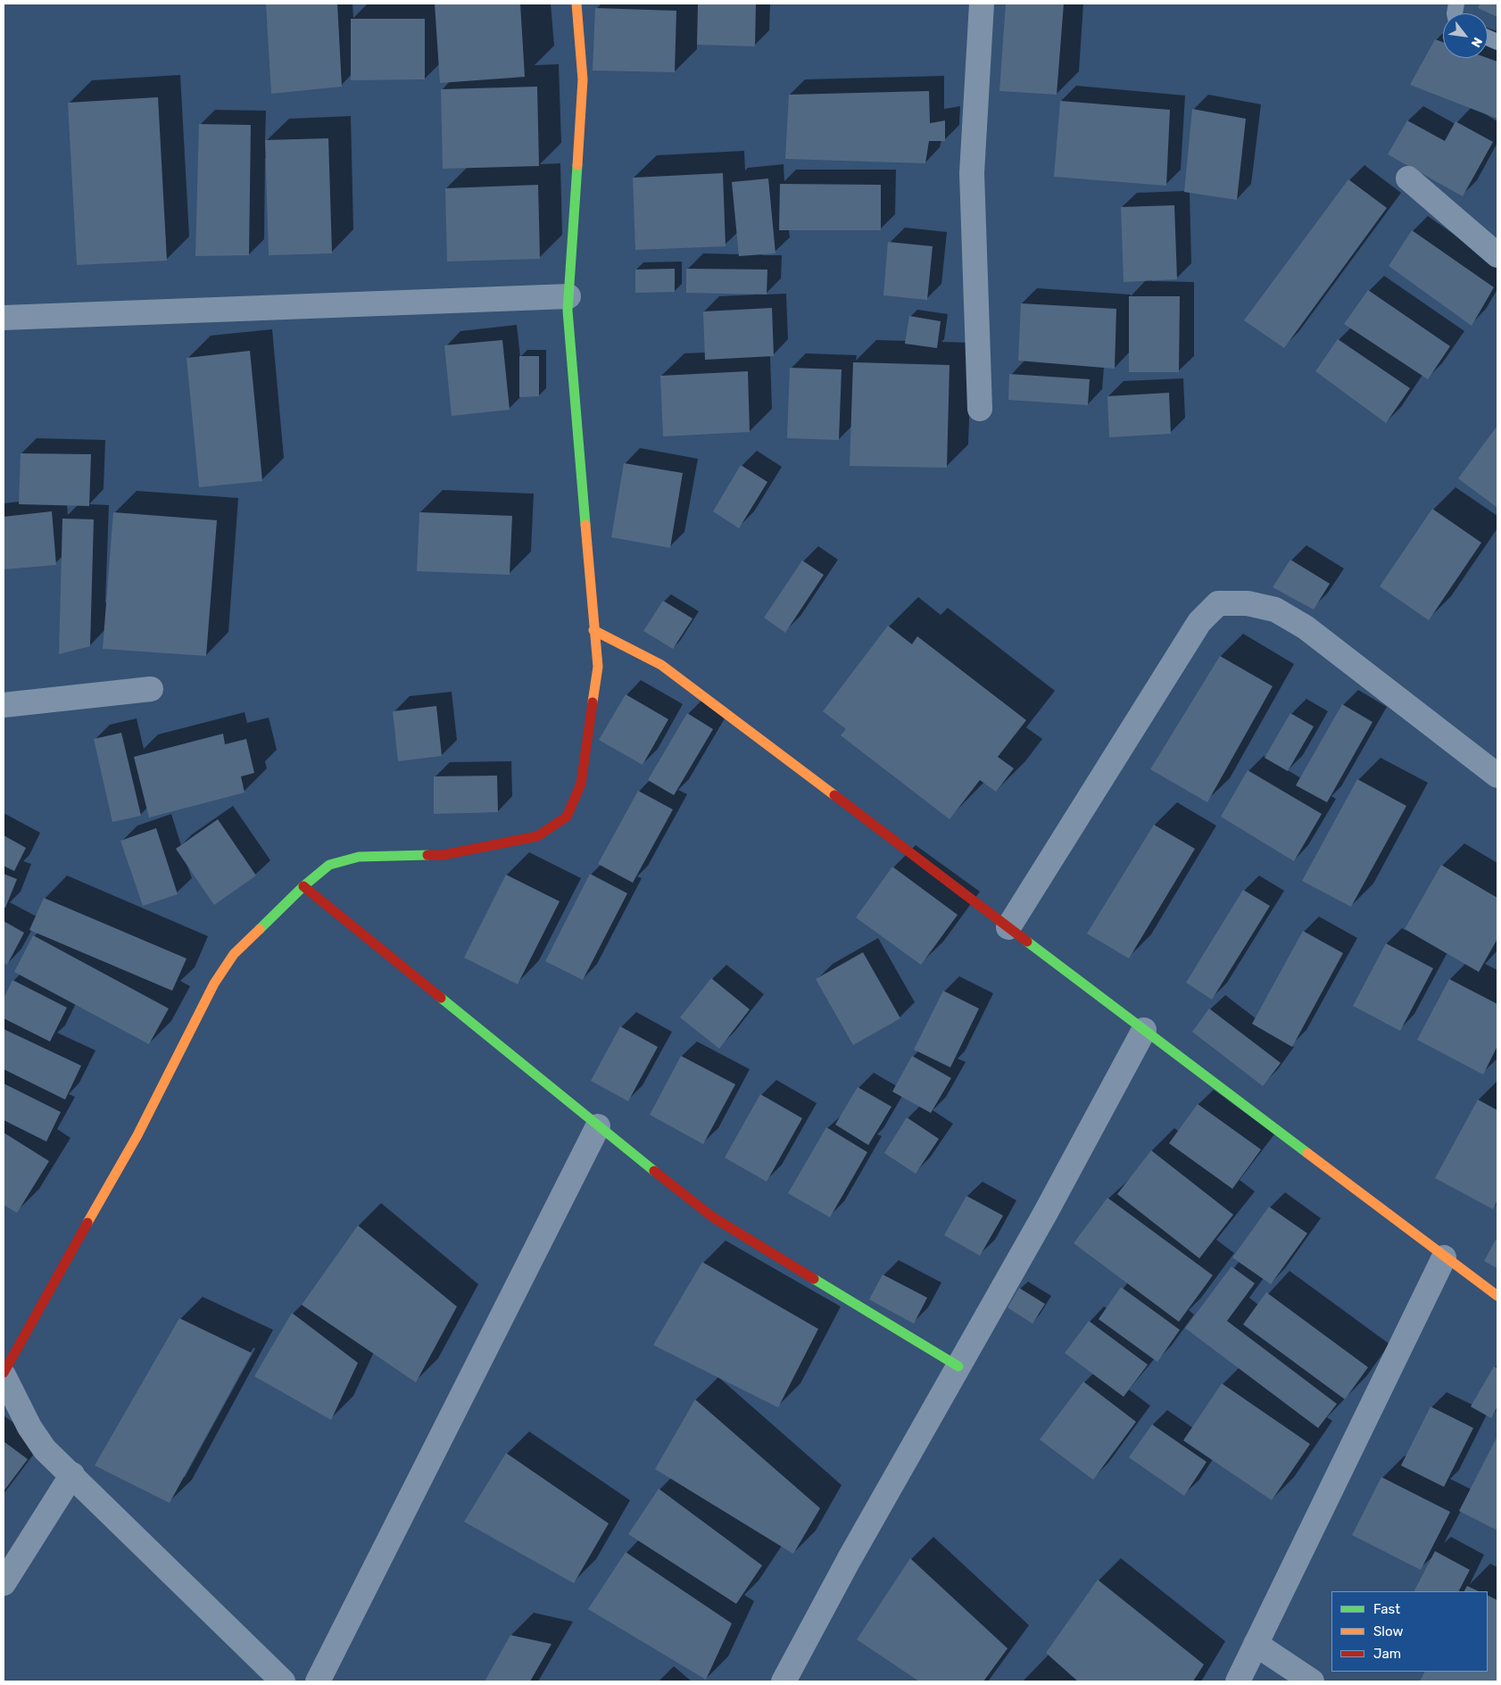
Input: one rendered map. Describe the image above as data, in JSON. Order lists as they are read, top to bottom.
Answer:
{
  "legend": ["Fast", "Slow", "Jam"],
  "north": "bottom right"
}
